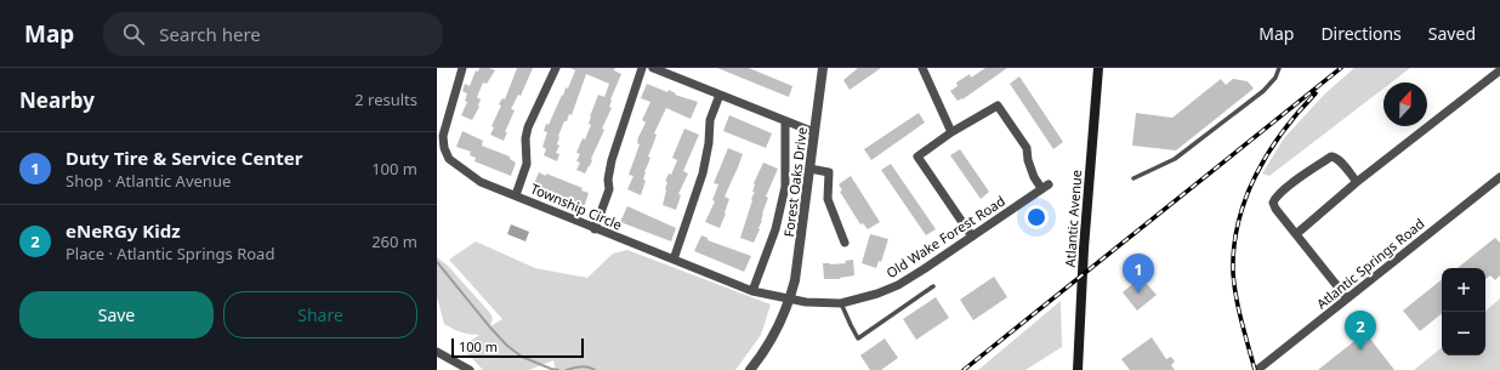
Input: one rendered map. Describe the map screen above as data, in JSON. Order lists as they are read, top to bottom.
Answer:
{
  "streets": {
    "main road": ["Atlantic Avenue"],
    "street": [
      "Forest Oaks Drive",
      "Township Circle",
      "Old Wake Forest Road",
      "Atlantic Springs Road"
    ]
  },
  "crossings": [
    ["Forest Oaks Drive", "Township Circle"],
    ["Forest Oaks Drive", "Old Wake Forest Road"],
    ["Township Circle", "Old Wake Forest Road"]
  ],
  "scale_bar": "100 m",
  "north": "top",
  "page": {
    "header": "Map",
    "search": "Search here",
    "nav": ["Map", "Directions", "Saved"],
    "heading": ["Nearby", "2 results"],
    "list": [
      {
        "mark": "1",
        "name": "Duty Tire & Service Center",
        "note": "Shop · Atlantic Avenue",
        "value": "100 m"
      },
      {
        "mark": "2",
        "name": "eNeRGy Kidz",
        "note": "Place · Atlantic Springs Road",
        "value": "260 m"
      }
    ],
    "pins": ["1", "2"],
    "map_buttons": ["+", "−"],
    "buttons": ["Save", "Share"],
    "scale": "100 m"
  }
}
